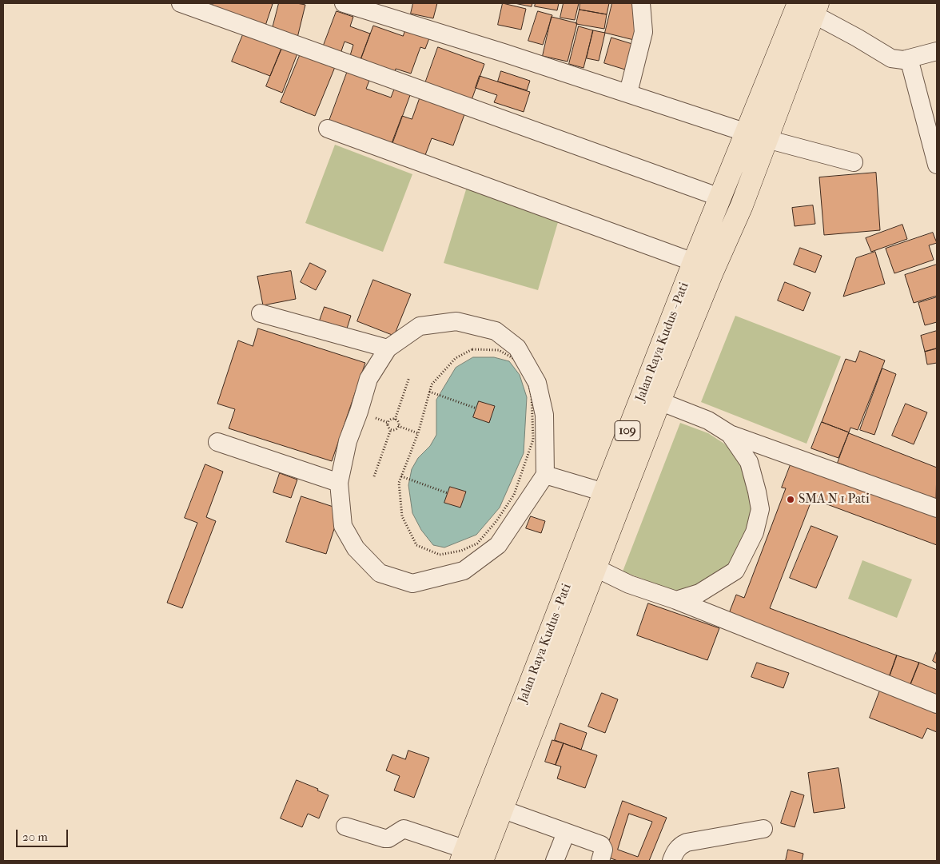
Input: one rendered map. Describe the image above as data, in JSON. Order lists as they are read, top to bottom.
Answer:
{
  "streets": {
    "main road": ["Jalan Raya Kudus - Pati", "109"]
  },
  "places": ["SMA N 1 Pati"],
  "scale_bar": "20 m"
}
